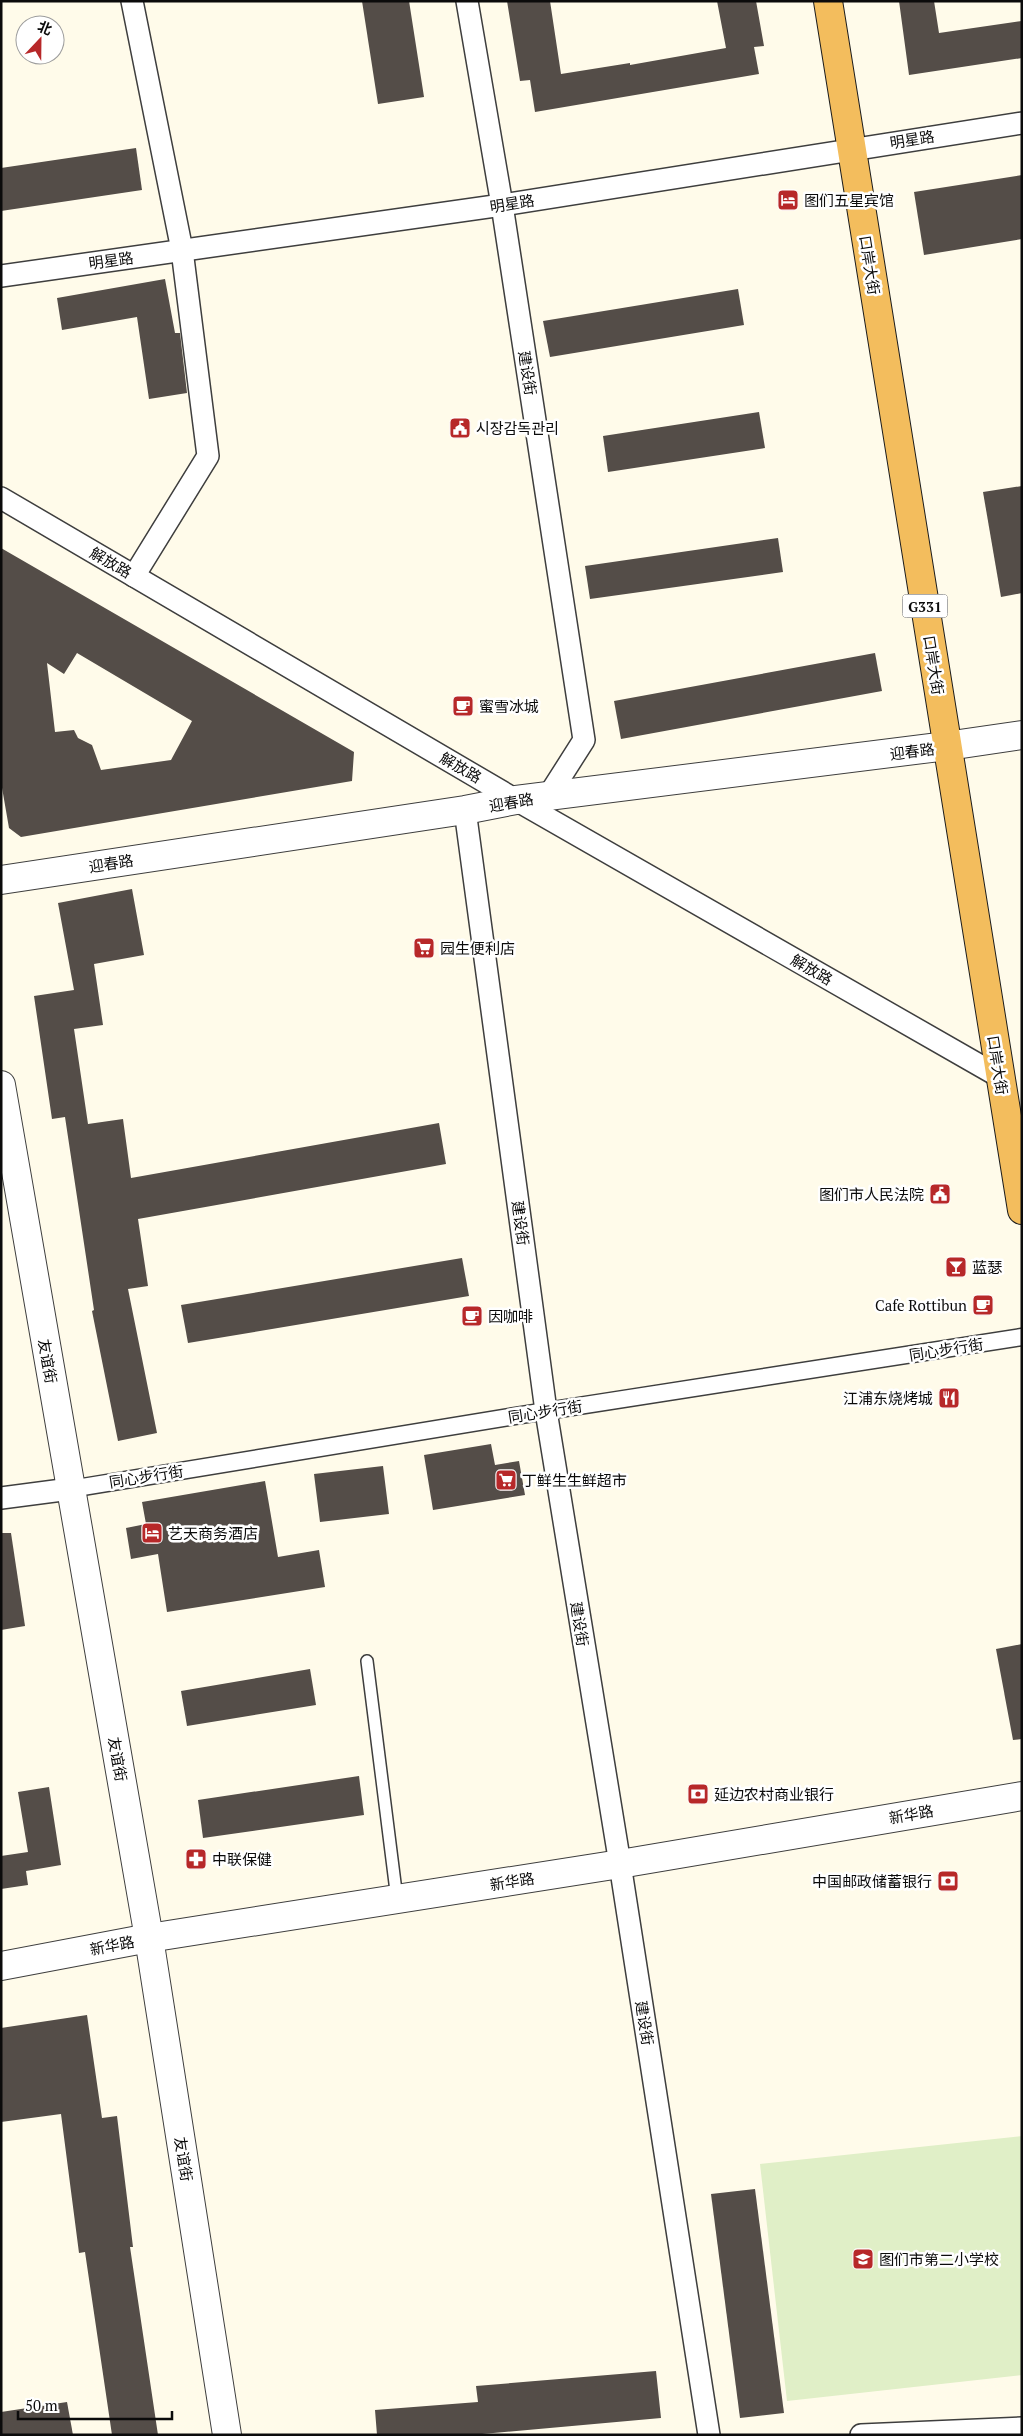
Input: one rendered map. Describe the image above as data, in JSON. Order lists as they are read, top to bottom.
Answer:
{
  "streets": {
    "highway": ["口岸大街", "G331"],
    "street": [
      "明星路",
      "建设街",
      "解放路",
      "迎春路",
      "同心步行街",
      "友谊街",
      "新华路"
    ]
  },
  "crossings": [
    ["明星路", "口岸大街"],
    ["明星路", "建设街"],
    ["口岸大街", "解放路"],
    ["口岸大街", "迎春路"],
    ["建设街", "迎春路"],
    ["建设街", "同心步行街"],
    ["建设街", "新华路"],
    ["解放路", "迎春路"],
    ["同心步行街", "友谊街"],
    ["友谊街", "新华路"]
  ],
  "places": {
    "hotel": ["图们五星宾馆", "艺天商务酒店"],
    "public building": ["시장감독관리", "图们市人民法院"],
    "cafe": ["蜜雪冰城", "Cafe Rottibun", "因咖啡"],
    "supermarket": ["园生便利店", "丁鲜生生鲜超市"],
    "bar": ["蓝瑟"],
    "restaurant": ["江浦东烧烤城"],
    "bank": ["延边农村商业银行", "中国邮政储蓄银行"],
    "pharmacy": ["中联保健"],
    "school or university": ["图们市第二小学校"]
  },
  "scale_bar": "50 m",
  "north": "top"
}
